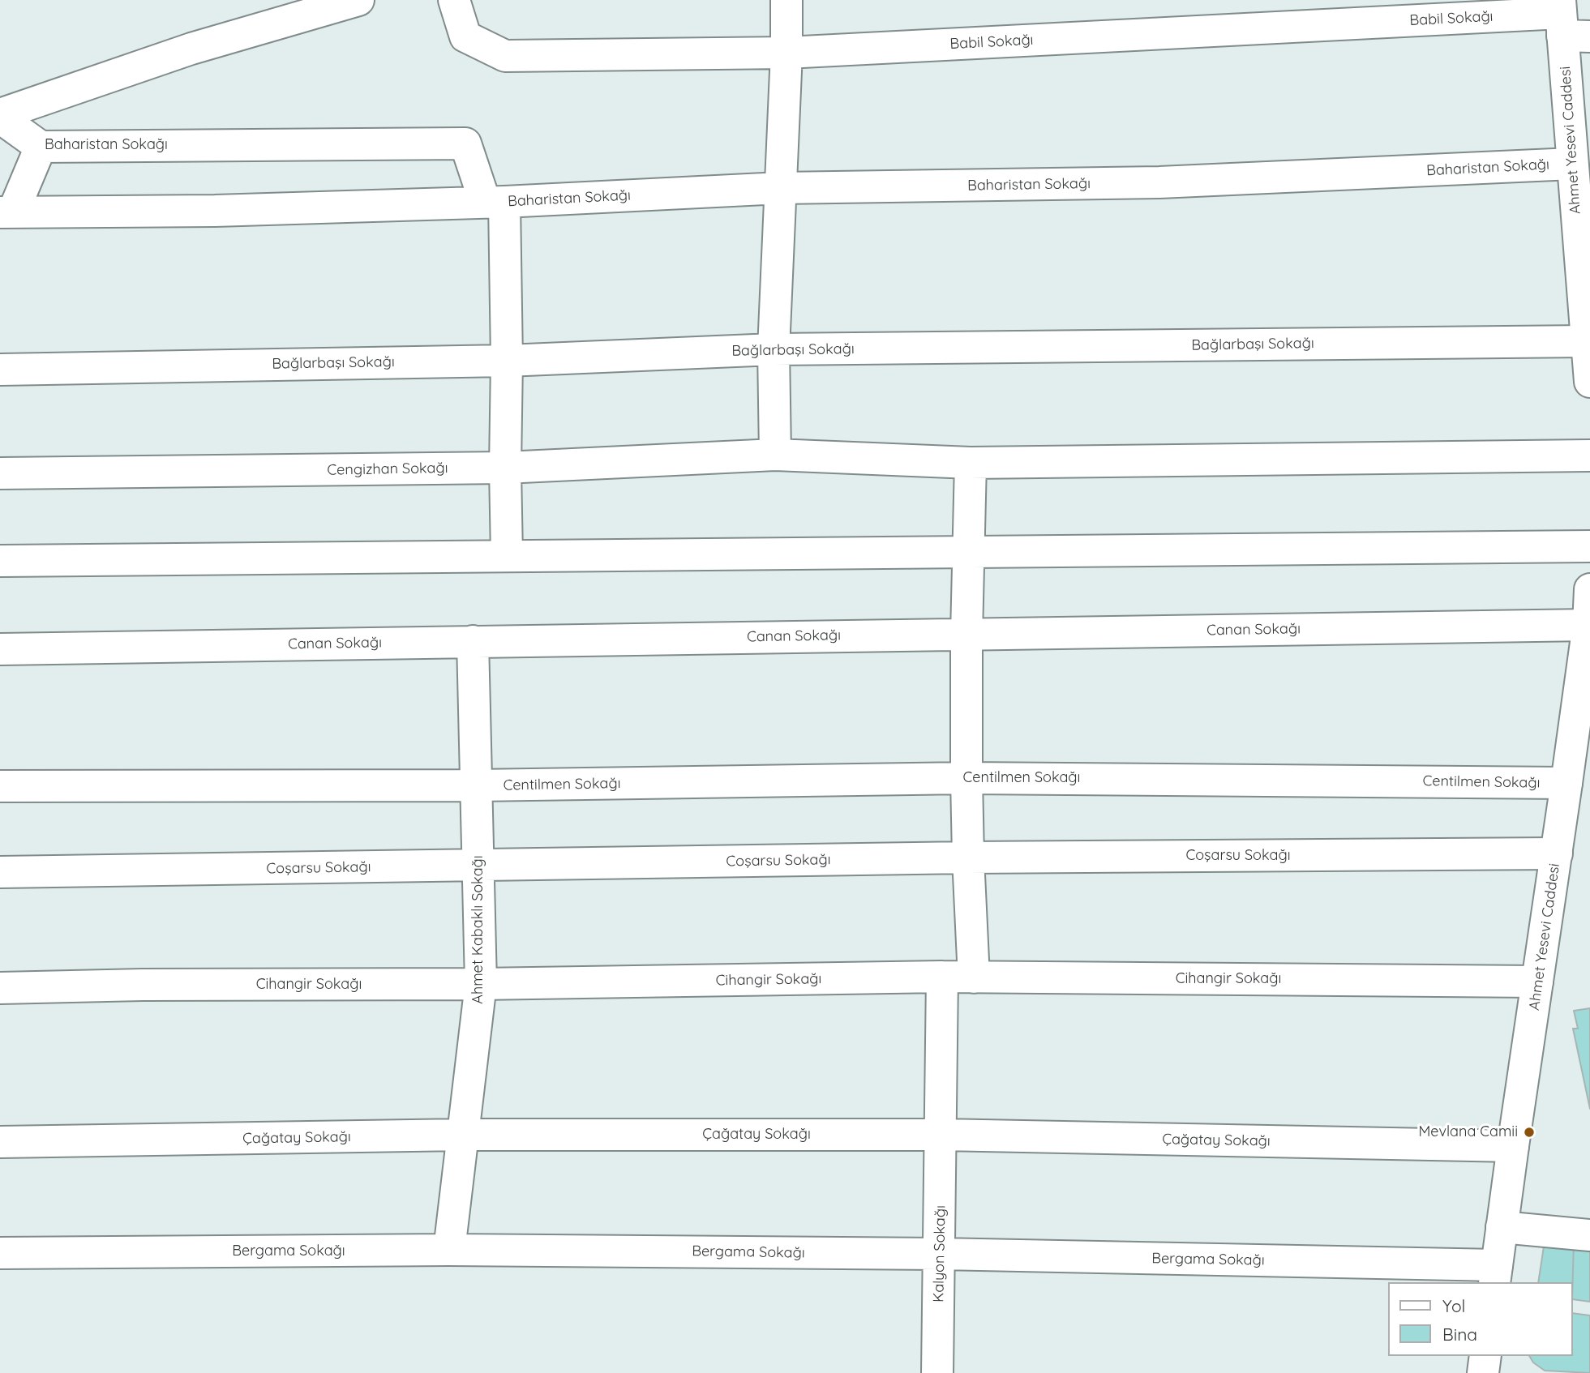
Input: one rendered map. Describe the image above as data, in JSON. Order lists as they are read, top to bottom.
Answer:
{
  "streets": {
    "street": [
      "Babil Sokağı",
      "Ahmet Yesevi Caddesi",
      "Baharistan Sokağı",
      "Bağlarbaşı Sokağı",
      "Cengizhan Sokağı",
      "Canan Sokağı",
      "Centilmen Sokağı",
      "Coşarsu Sokağı",
      "Ahmet Kabaklı Sokağı",
      "Cihangir Sokağı",
      "Çağatay Sokağı",
      "Bergama Sokağı",
      "Kalyon Sokağı"
    ]
  },
  "crossings": [
    ["Babil Sokağı", "Ahmet Yesevi Caddesi"],
    ["Ahmet Yesevi Caddesi", "Baharistan Sokağı"],
    ["Ahmet Yesevi Caddesi", "Bağlarbaşı Sokağı"],
    ["Ahmet Yesevi Caddesi", "Canan Sokağı"],
    ["Ahmet Yesevi Caddesi", "Centilmen Sokağı"],
    ["Ahmet Yesevi Caddesi", "Coşarsu Sokağı"],
    ["Ahmet Yesevi Caddesi", "Cihangir Sokağı"],
    ["Ahmet Yesevi Caddesi", "Çağatay Sokağı"],
    ["Ahmet Yesevi Caddesi", "Bergama Sokağı"],
    ["Canan Sokağı", "Ahmet Kabaklı Sokağı"],
    ["Centilmen Sokağı", "Ahmet Kabaklı Sokağı"],
    ["Coşarsu Sokağı", "Ahmet Kabaklı Sokağı"],
    ["Ahmet Kabaklı Sokağı", "Cihangir Sokağı"],
    ["Ahmet Kabaklı Sokağı", "Çağatay Sokağı"],
    ["Ahmet Kabaklı Sokağı", "Bergama Sokağı"],
    ["Cihangir Sokağı", "Kalyon Sokağı"],
    ["Çağatay Sokağı", "Kalyon Sokağı"],
    ["Bergama Sokağı", "Kalyon Sokağı"]
  ],
  "places": ["Mevlana Camii"],
  "legend": ["Yol", "Bina"]
}
